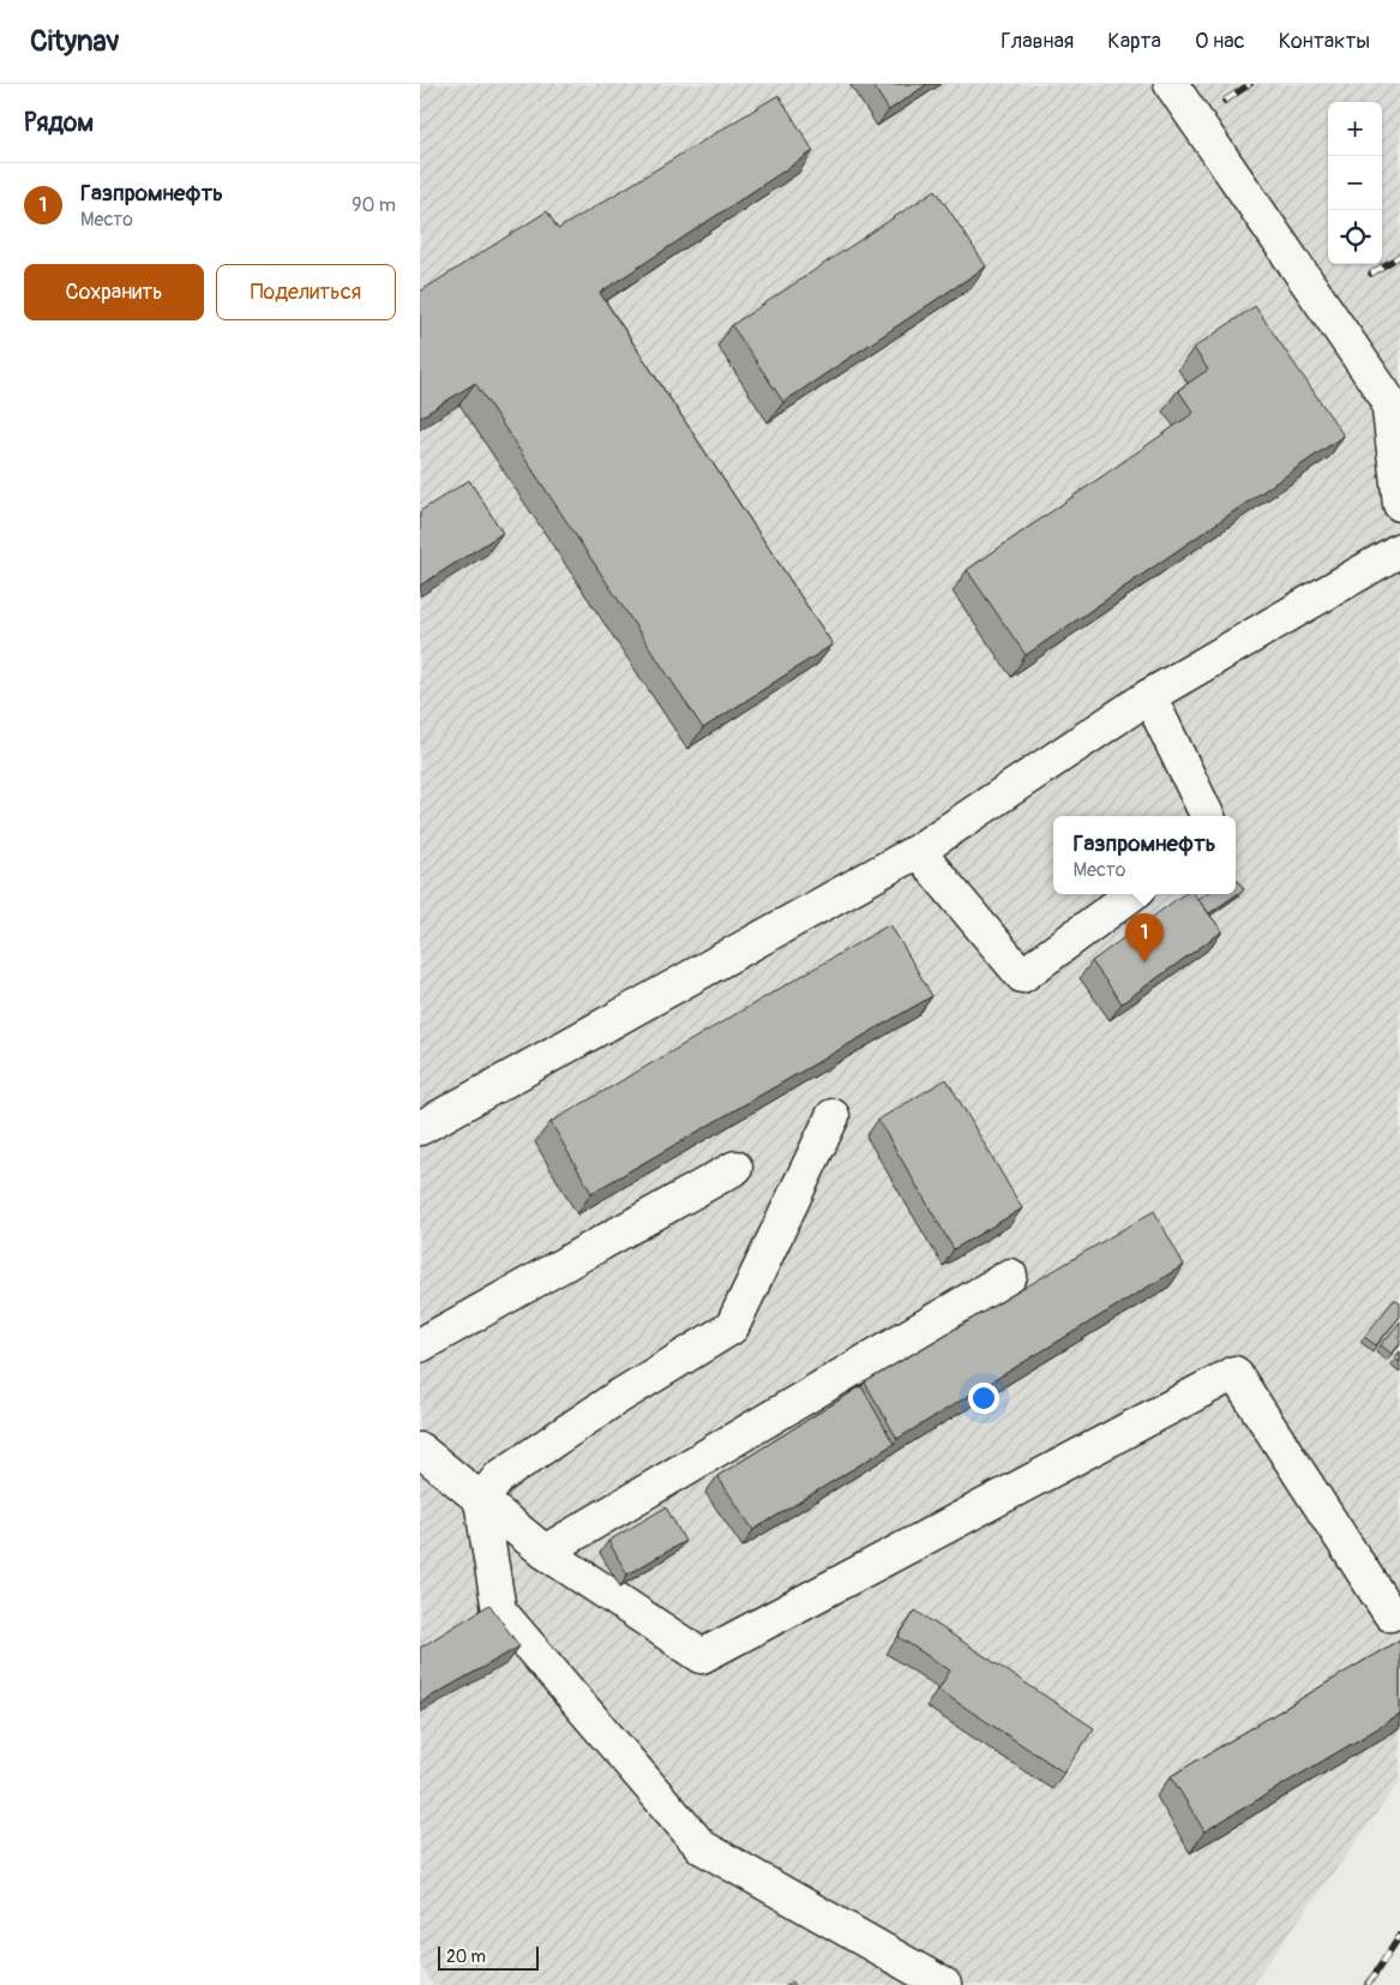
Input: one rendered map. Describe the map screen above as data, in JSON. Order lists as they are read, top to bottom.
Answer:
{
  "scale_bar": "20 m",
  "page": {
    "header": "Citynav",
    "nav": [
      "Главная",
      "Карта",
      "О нас",
      "Контакты"
    ],
    "heading": "Рядом",
    "map_buttons": ["+", "−"],
    "list": [
      {
        "mark": "1",
        "name": "Газпромнефть",
        "note": "Место",
        "value": "90 m"
      }
    ],
    "buttons": ["Сохранить", "Поделиться"],
    "popup": ["Газпромнефть", "Место"],
    "pins": "1",
    "scale": "20 m"
  }
}
